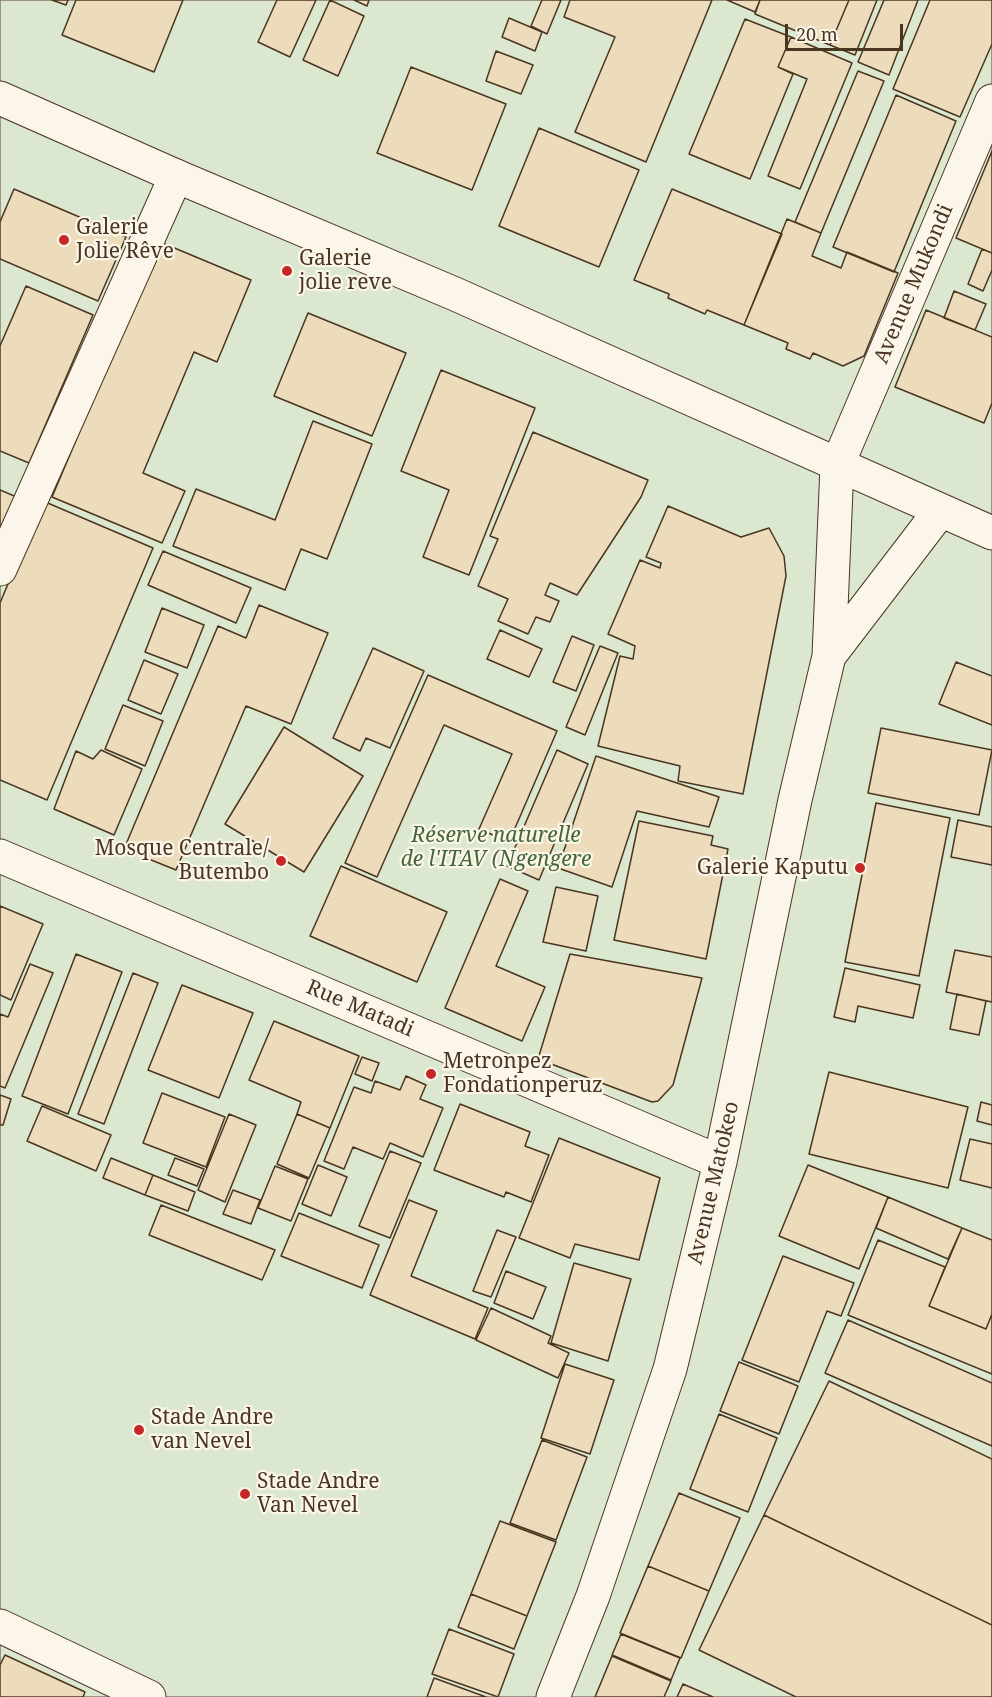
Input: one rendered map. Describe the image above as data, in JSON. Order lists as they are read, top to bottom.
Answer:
{
  "streets": {
    "main road": ["Avenue Mukondi", "Rue Matadi", "Avenue Matokeo"]
  },
  "crossings": [
    ["Rue Matadi", "Avenue Matokeo"]
  ],
  "parks": ["Réserve naturelle de l'ITAV (Ngengere"],
  "places": [
    "Galerie Jolie Rêve",
    "Galerie jolie reve",
    "Mosque Centrale/ Butembo",
    "Galerie Kaputu",
    "Metronpez Fondationperuz",
    "Stade Andre van Nevel",
    "Stade Andre Van Nevel"
  ],
  "scale_bar": "20 m"
}
